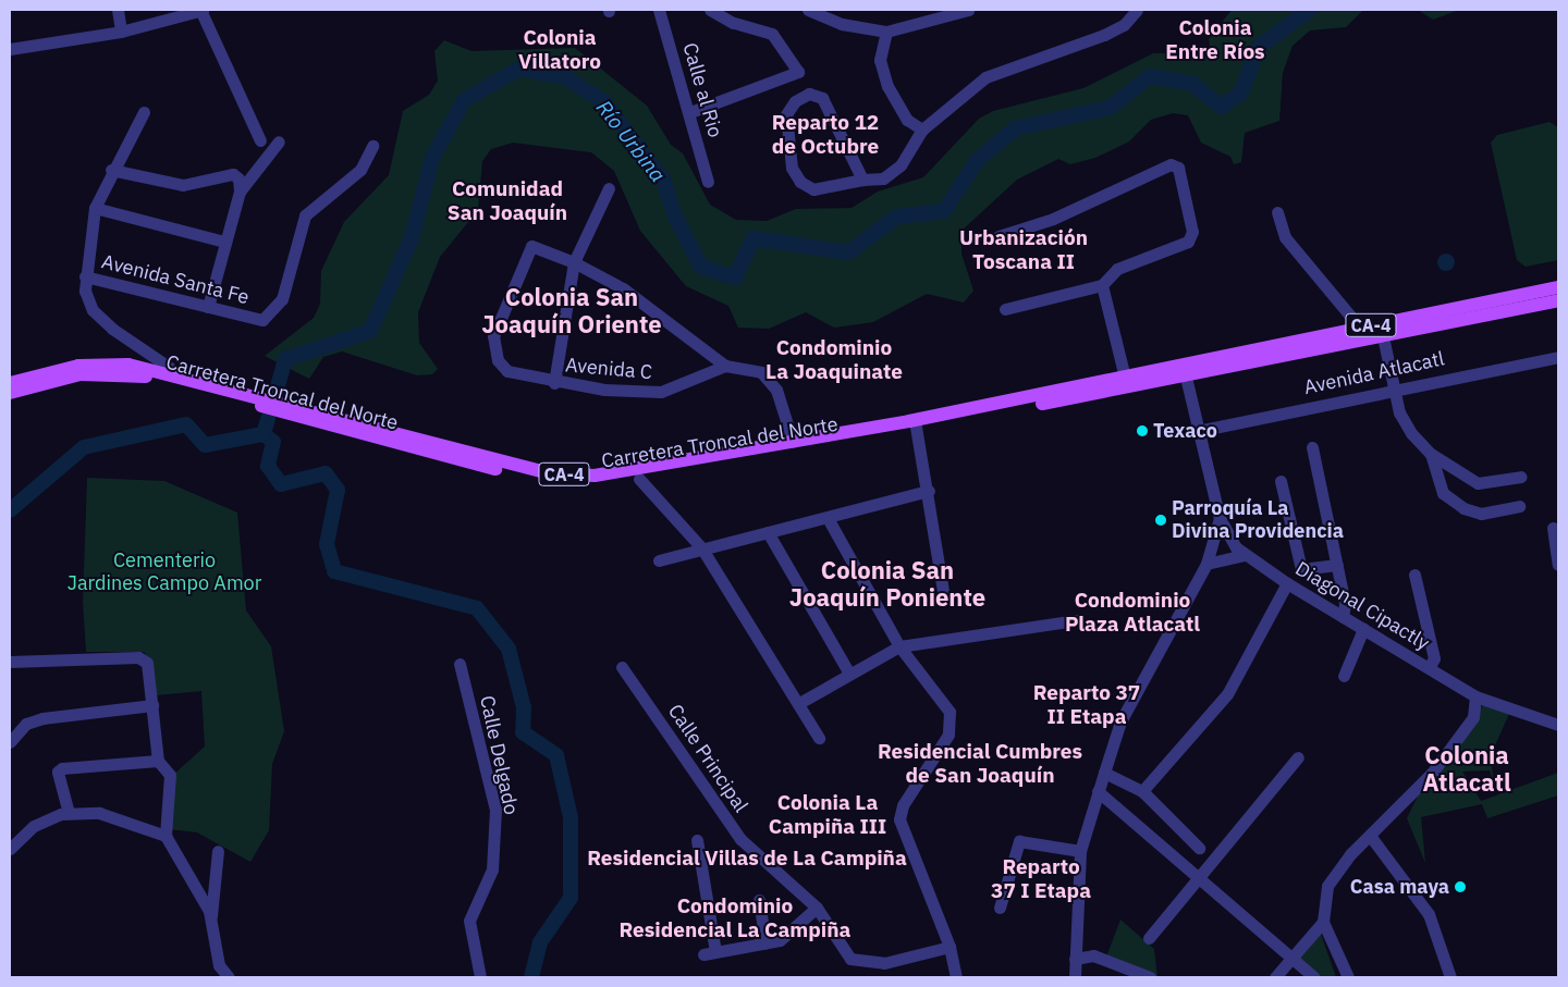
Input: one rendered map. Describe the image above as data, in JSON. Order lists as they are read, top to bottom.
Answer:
{
  "streets": {
    "main road": ["CA-4", "Carretera Troncal del Norte"],
    "street": [
      "Calle al Rio",
      "Avenida Santa Fe",
      "Avenida C",
      "Avenida Atlacatl",
      "Diagonal Cipactly",
      "Calle Delgado",
      "Calle Principal"
    ]
  },
  "crossings": [
    ["CA-4", "Carretera Troncal del Norte"],
    ["CA-4", "Diagonal Cipactly"],
    ["Avenida Atlacatl", "Diagonal Cipactly"],
    ["Carretera Troncal del Norte", "Diagonal Cipactly"]
  ],
  "districts": [
    "Colonia Entre Ríos",
    "Colonia Villatoro",
    "Reparto 12 de Octubre",
    "Comunidad San Joaquín",
    "Urbanización Toscana II",
    "Colonia San Joaquín Oriente",
    "Condominio La Joaquinate",
    "Colonia San Joaquín Poniente",
    "Condominio Plaza Atlacatl",
    "Reparto 37 II Etapa",
    "Residencial Cumbres de San Joaquín",
    "Colonia Atlacatl",
    "Colonia La Campiña III",
    "Residencial Villas de La Campiña",
    "Reparto 37 I Etapa",
    "Condominio Residencial La Campiña"
  ],
  "water": ["Río Urbina"],
  "parks": ["Cementerio Jardines Campo Amor"],
  "places": ["Texaco", "Parroquía La Divina Providencia", "Casa maya"]
}
